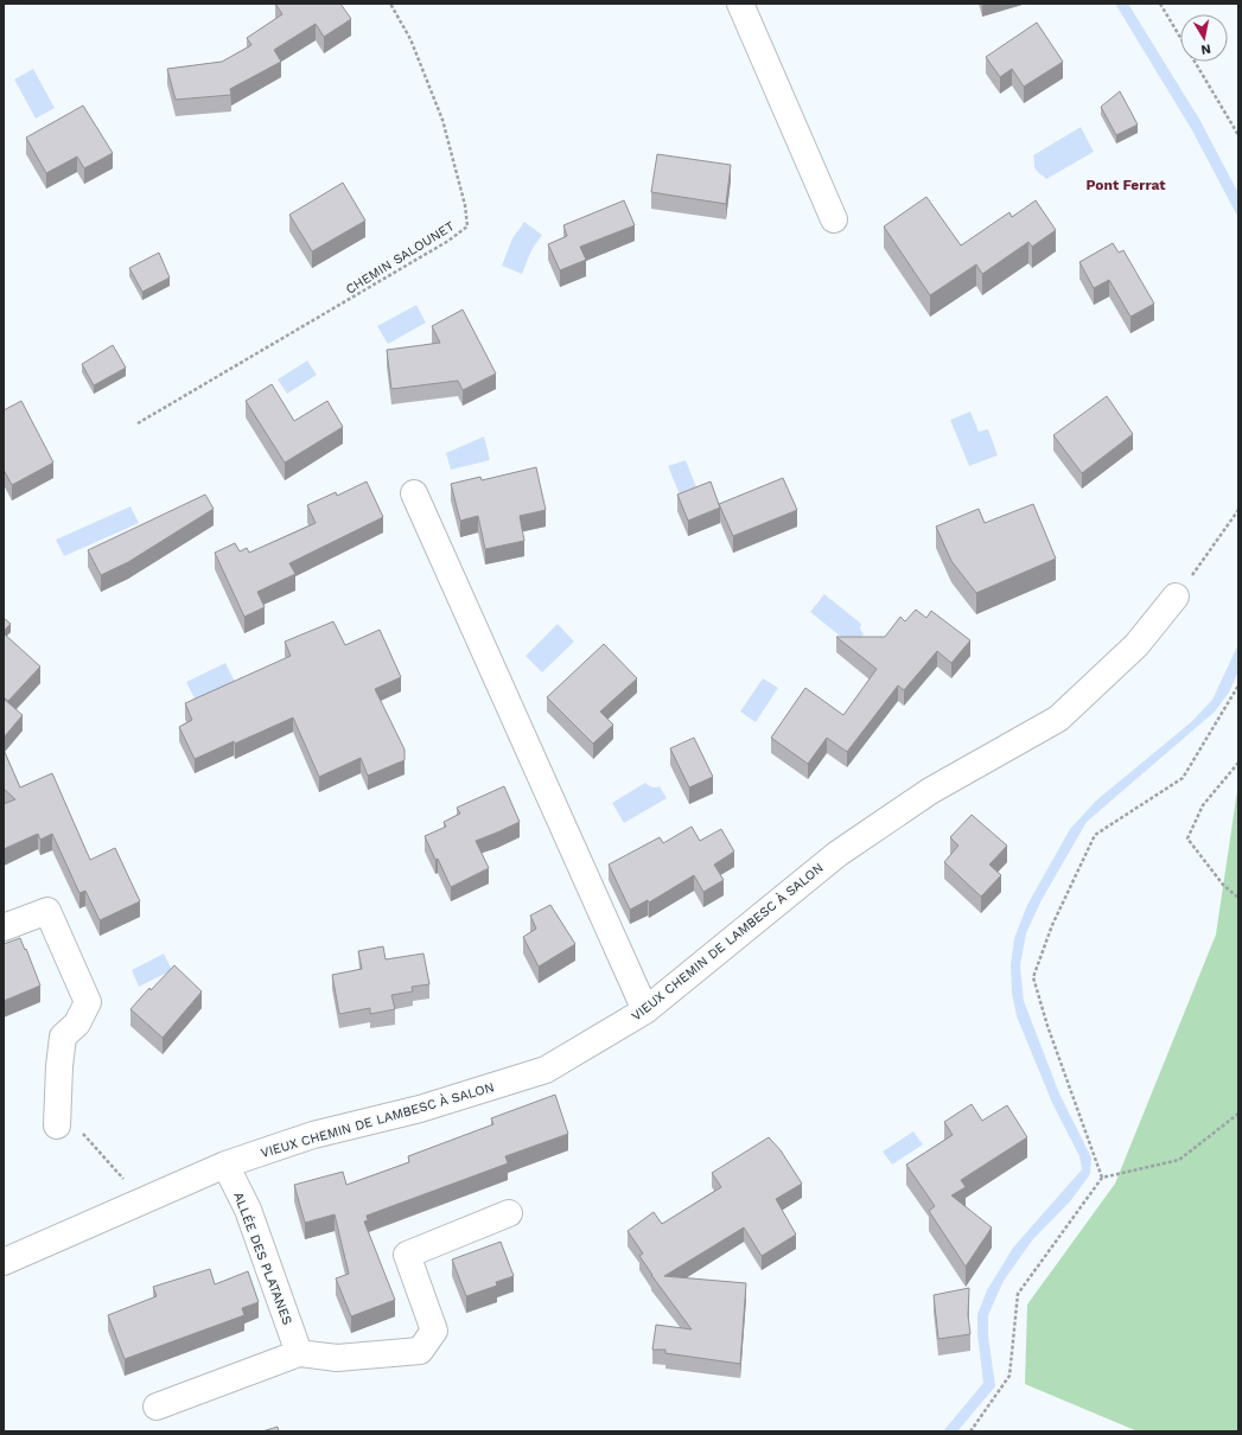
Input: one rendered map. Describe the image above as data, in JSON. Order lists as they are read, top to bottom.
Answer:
{
  "streets": {
    "street": ["VIEUX CHEMIN DE LAMBESC À SALON", "ALLÉE DES PLATANES"],
    "path": ["CHEMIN SALOUNET"]
  },
  "crossings": [
    ["VIEUX CHEMIN DE LAMBESC À SALON", "ALLÉE DES PLATANES"]
  ],
  "districts": ["Pont Ferrat"],
  "north": "bottom"
}
